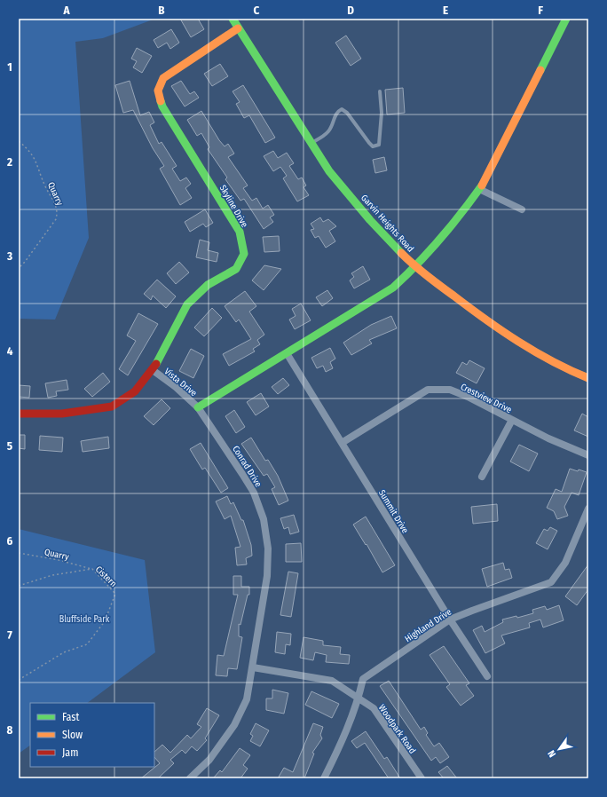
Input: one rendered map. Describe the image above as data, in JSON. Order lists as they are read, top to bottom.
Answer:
{
  "streets": {
    "street": [
      "Skyline Drive",
      "Garvin Heights Road",
      "Vista Drive",
      "Crestview Drive",
      "Conrad Drive",
      "Summit Drive",
      "Highland Drive",
      "Woodpark Road"
    ],
    "path": ["Quarry", "Cistern"]
  },
  "crossings": [
    ["Quarry", "Cistern"],
    ["Skyline Drive", "Garvin Heights Road"],
    ["Skyline Drive", "Vista Drive"],
    ["Vista Drive", "Conrad Drive"],
    ["Crestview Drive", "Summit Drive"],
    ["Conrad Drive", "Woodpark Road"],
    ["Summit Drive", "Highland Drive"],
    ["Highland Drive", "Woodpark Road"]
  ],
  "parks": ["Bluffside Park"],
  "legend": ["Fast", "Slow", "Jam"],
  "north": "bottom left",
  "grid": {
    "columns": [
      "A",
      "B",
      "C",
      "D",
      "E",
      "F"
    ],
    "rows": [
      "1",
      "2",
      "3",
      "4",
      "5",
      "6",
      "7",
      "8"
    ]
  }
}
